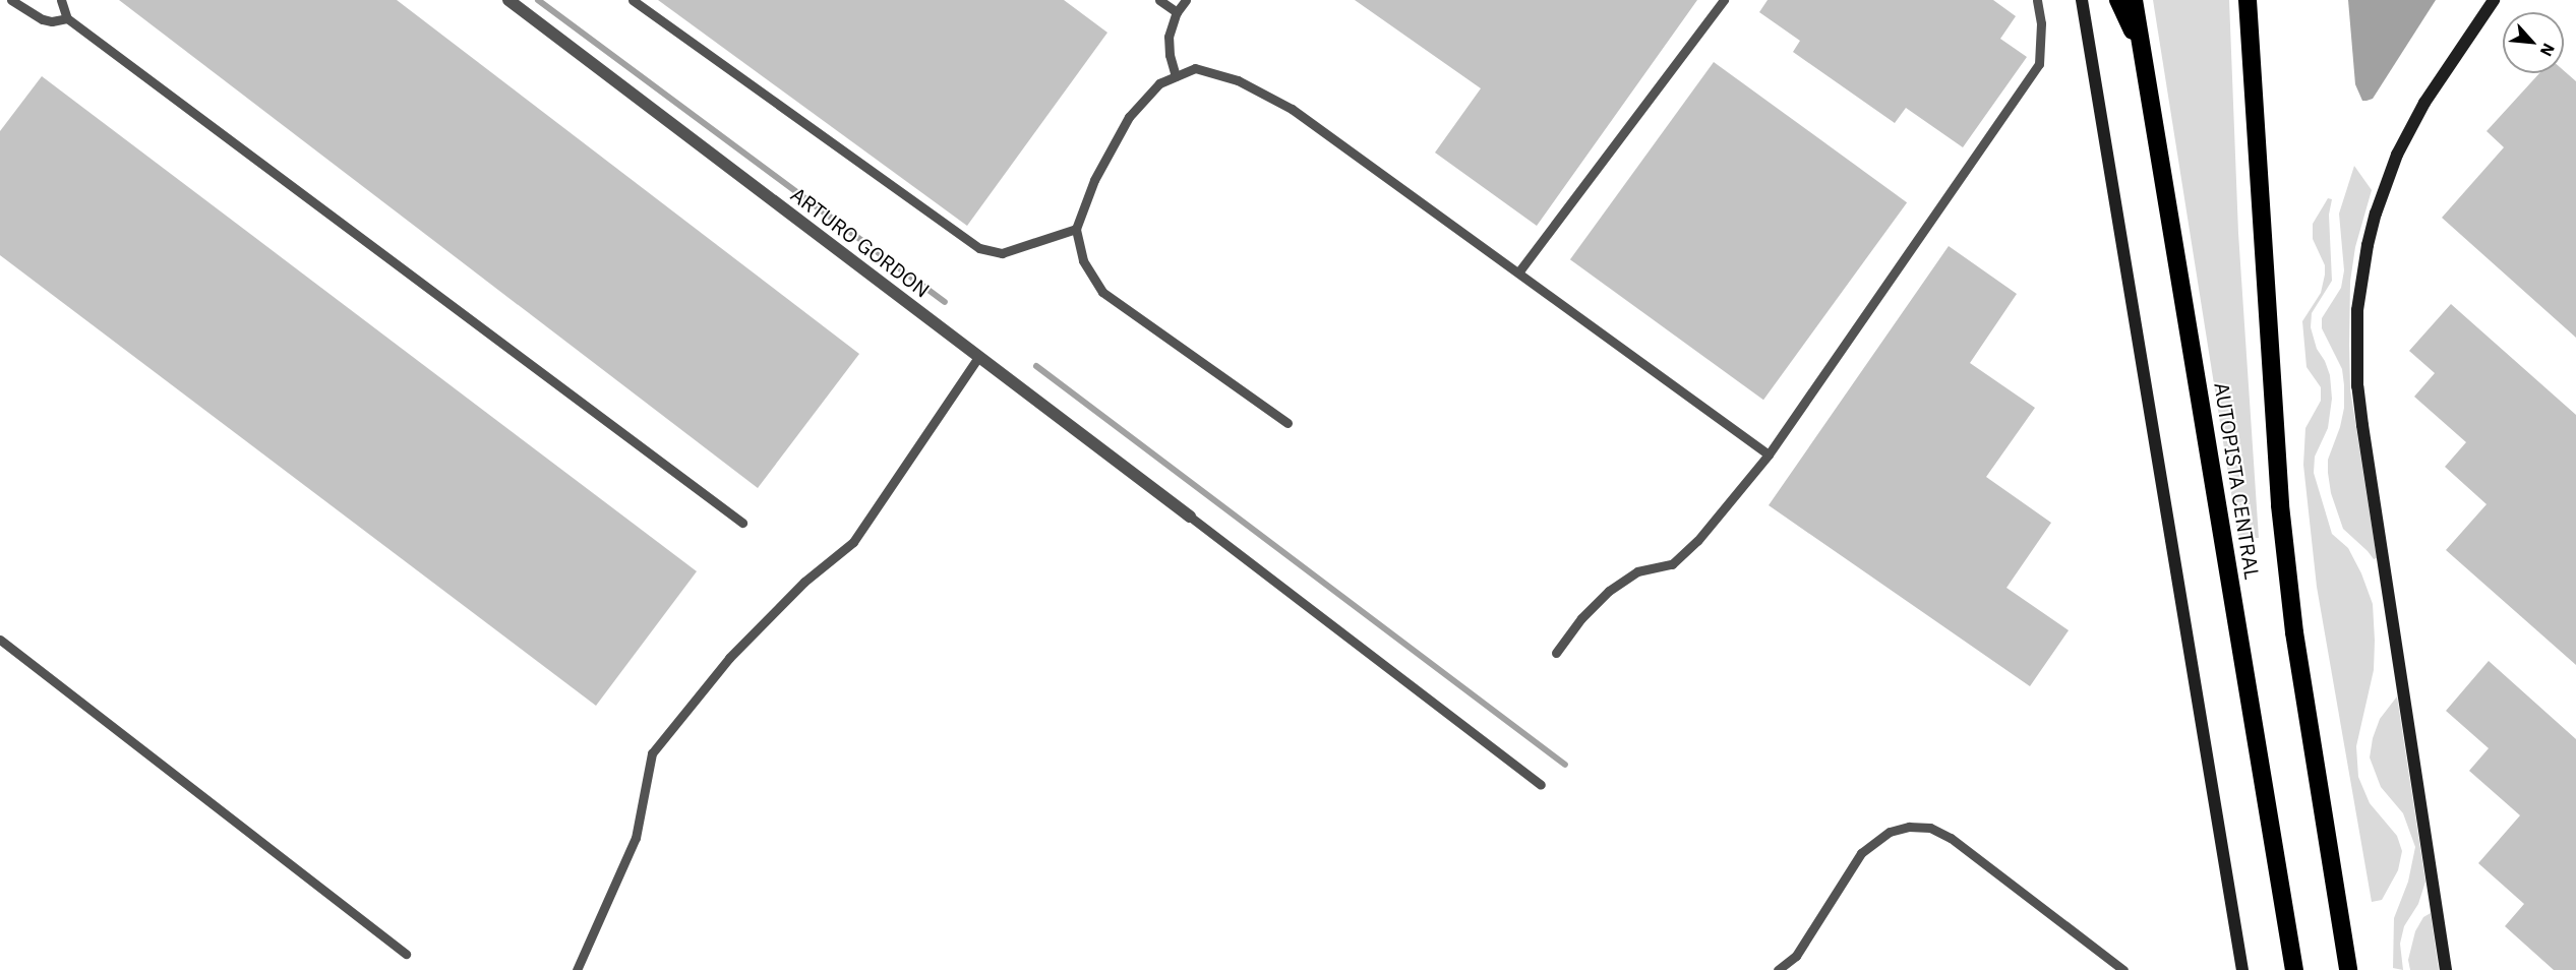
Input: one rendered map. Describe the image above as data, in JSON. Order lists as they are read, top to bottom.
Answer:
{
  "streets": {
    "highway": ["AUTOPISTA CENTRAL"],
    "street": ["ARTURO GORDON"]
  },
  "north": "bottom right"
}
